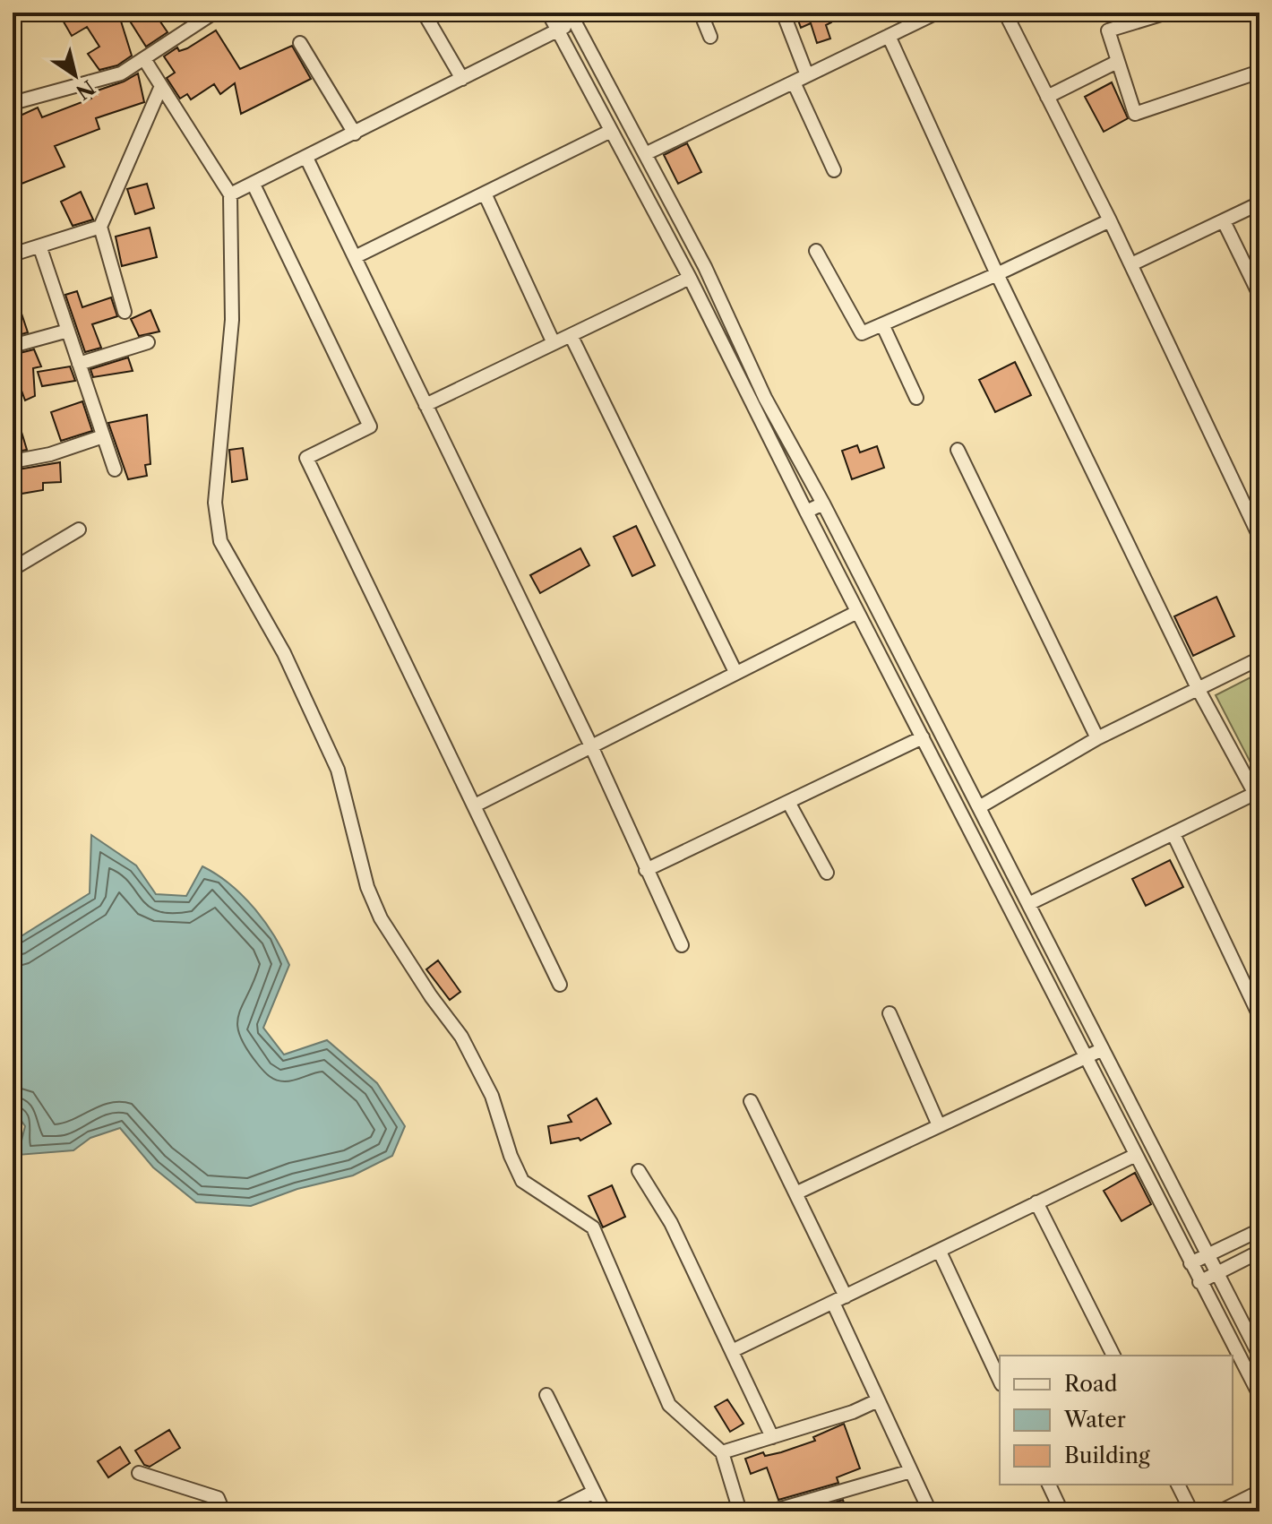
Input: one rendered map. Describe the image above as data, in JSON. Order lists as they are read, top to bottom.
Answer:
{
  "legend": ["Road", "Water", "Building"],
  "north": "bottom right"
}
